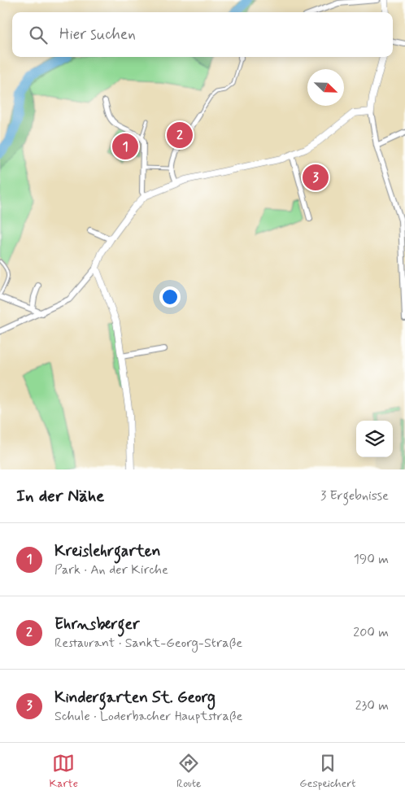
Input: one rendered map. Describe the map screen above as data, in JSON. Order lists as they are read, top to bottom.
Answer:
{
  "north": "bottom right",
  "page": {
    "search": "Hier suchen",
    "pins": ["2", "1", "3"],
    "heading": ["In der Nähe", "3 Ergebnisse"],
    "list": [
      {
        "mark": "1",
        "name": "Kreislehrgarten",
        "note": "Park · An der Kirche",
        "value": "190 m"
      },
      {
        "mark": "2",
        "name": "Ehrnsberger",
        "note": "Restaurant · Sankt-Georg-Straße",
        "value": "200 m"
      },
      {
        "mark": "3",
        "name": "Kindergarten St. Georg",
        "note": "Schule · Loderbacher Hauptstraße",
        "value": "230 m"
      }
    ],
    "nav": ["Karte", "Route", "Gespeichert"]
  }
}
